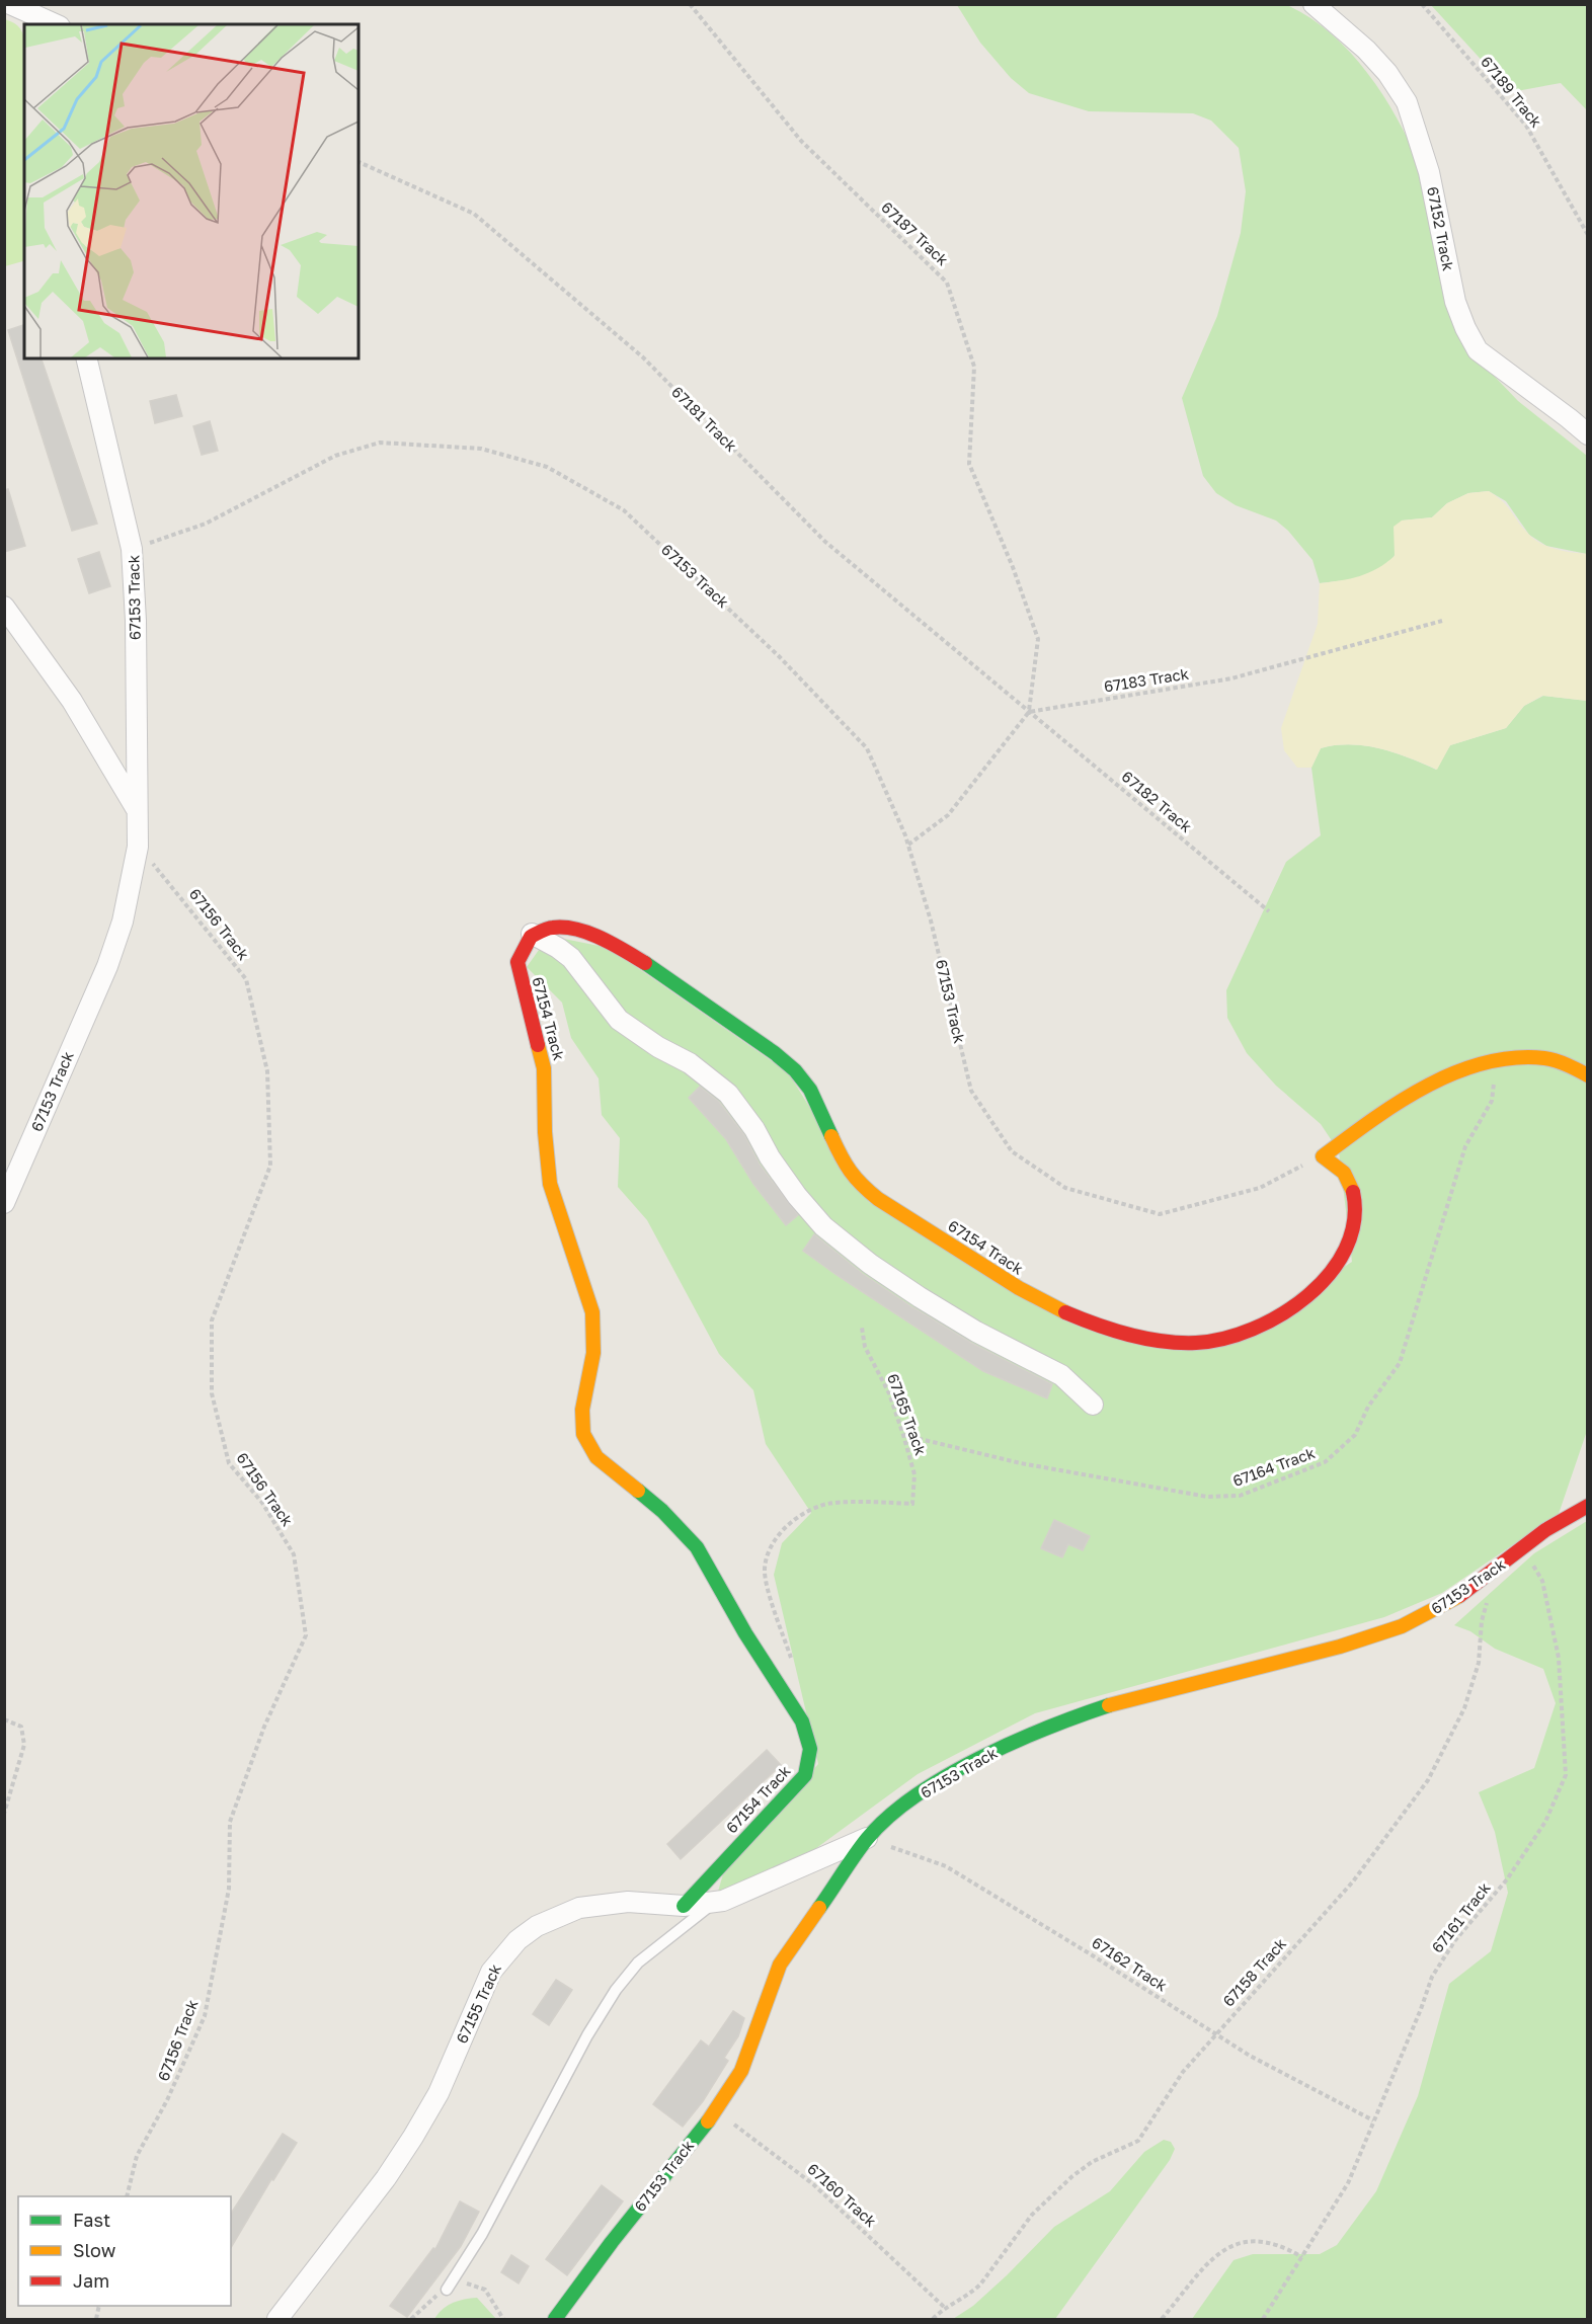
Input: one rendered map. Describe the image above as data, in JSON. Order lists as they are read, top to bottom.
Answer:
{
  "streets": {
    "street": [
      "67152 Track",
      "67153 Track",
      "67154 Track",
      "67155 Track"
    ],
    "path": [
      "67189 Track",
      "67187 Track",
      "67181 Track",
      "67183 Track",
      "67182 Track",
      "67156 Track",
      "67165 Track",
      "67164 Track",
      "67161 Track",
      "67162 Track",
      "67158 Track",
      "67160 Track"
    ]
  },
  "crossings": [
    ["67187 Track", "67181 Track"],
    ["67187 Track", "67183 Track"],
    ["67187 Track", "67182 Track"],
    ["67181 Track", "67183 Track"],
    ["67181 Track", "67182 Track"],
    ["67153 Track", "67156 Track"],
    ["67153 Track", "67154 Track"],
    ["67153 Track", "67161 Track"],
    ["67153 Track", "67162 Track"],
    ["67153 Track", "67155 Track"],
    ["67153 Track", "67160 Track"],
    ["67183 Track", "67182 Track"],
    ["67154 Track", "67155 Track"],
    ["67165 Track", "67164 Track"],
    ["67161 Track", "67162 Track"],
    ["67162 Track", "67158 Track"],
    ["67162 Track", "67155 Track"],
    ["67158 Track", "67160 Track"]
  ],
  "legend": ["Fast", "Slow", "Jam"]
}
